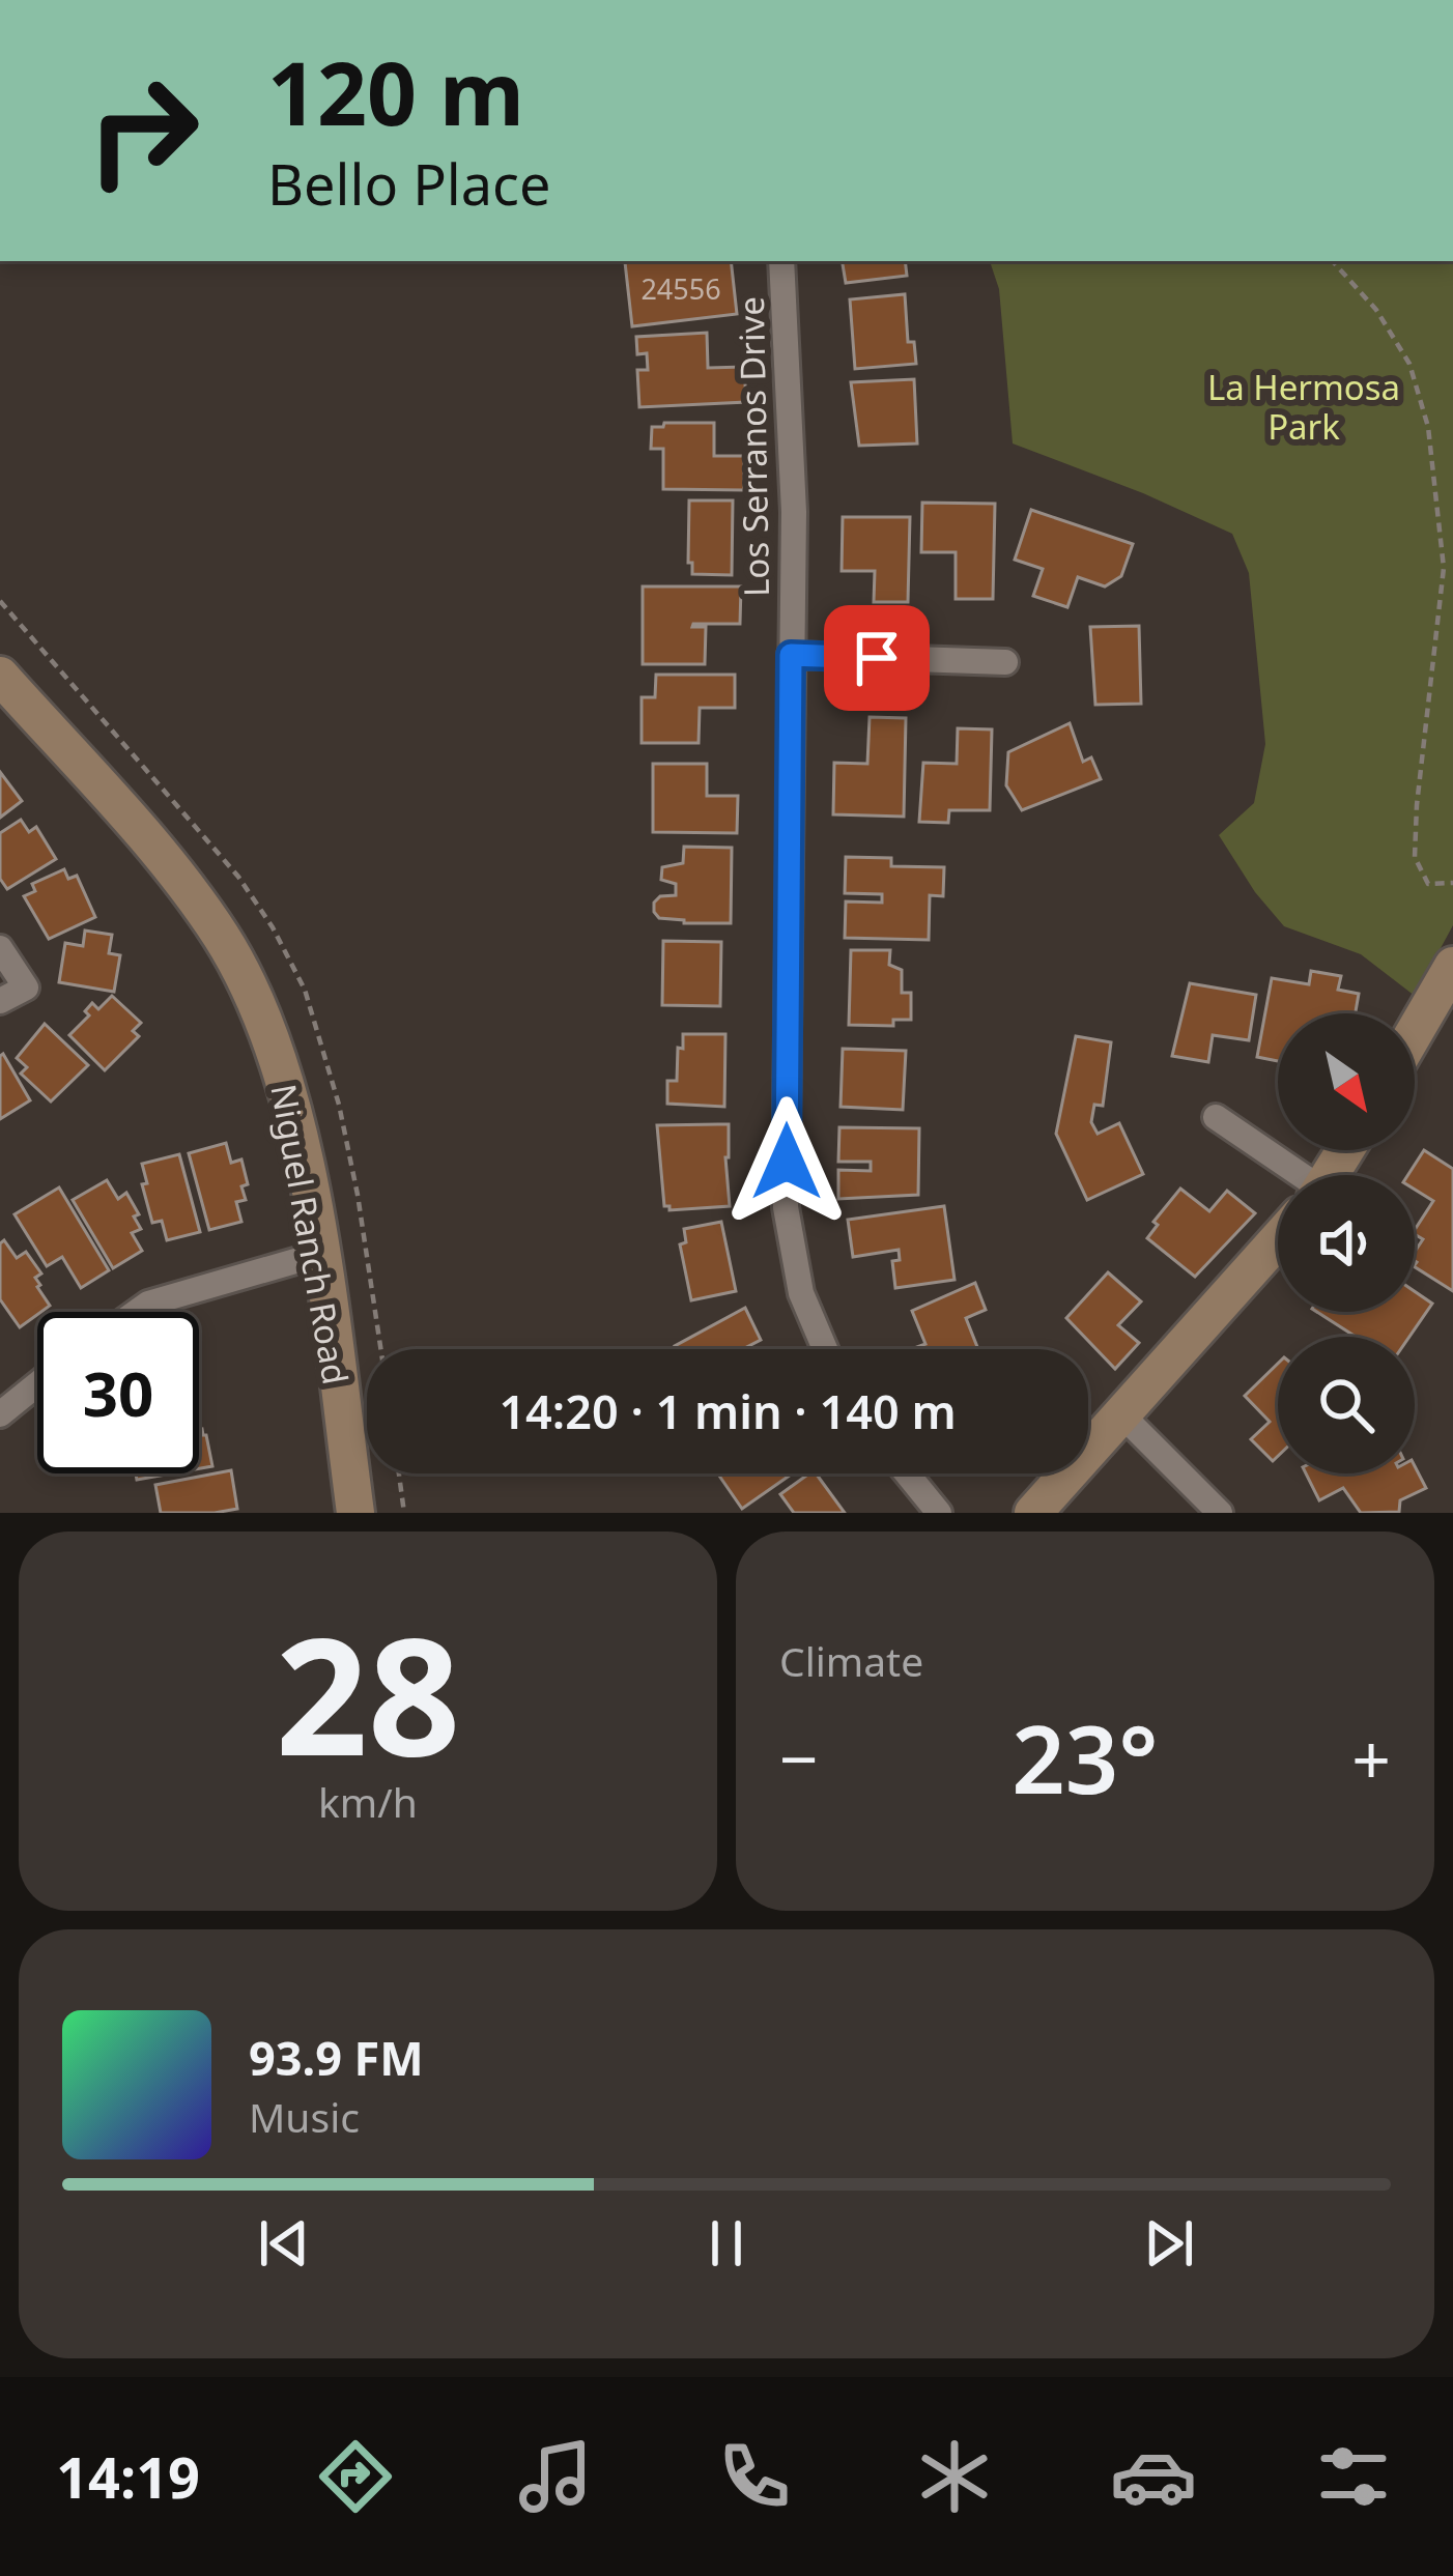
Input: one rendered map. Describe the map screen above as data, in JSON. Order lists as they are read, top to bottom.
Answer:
{
  "streets": {
    "street": ["Los Serranos Drive", "Niguel Ranch Road"]
  },
  "parks": ["La Hermosa Park"],
  "house_numbers": ["24556"],
  "north": "bottom right",
  "page": {
    "turn": ["120 m", "Bello Place"],
    "limit": "30",
    "trip": "14:20 · 1 min · 140 m",
    "tile": [
      ["28", "km/h"],
      "Climate"
    ],
    "heat": ["−", "23°", "+"],
    "song": ["93.9 FM", "Music"],
    "tabs": "14:19"
  }
}
